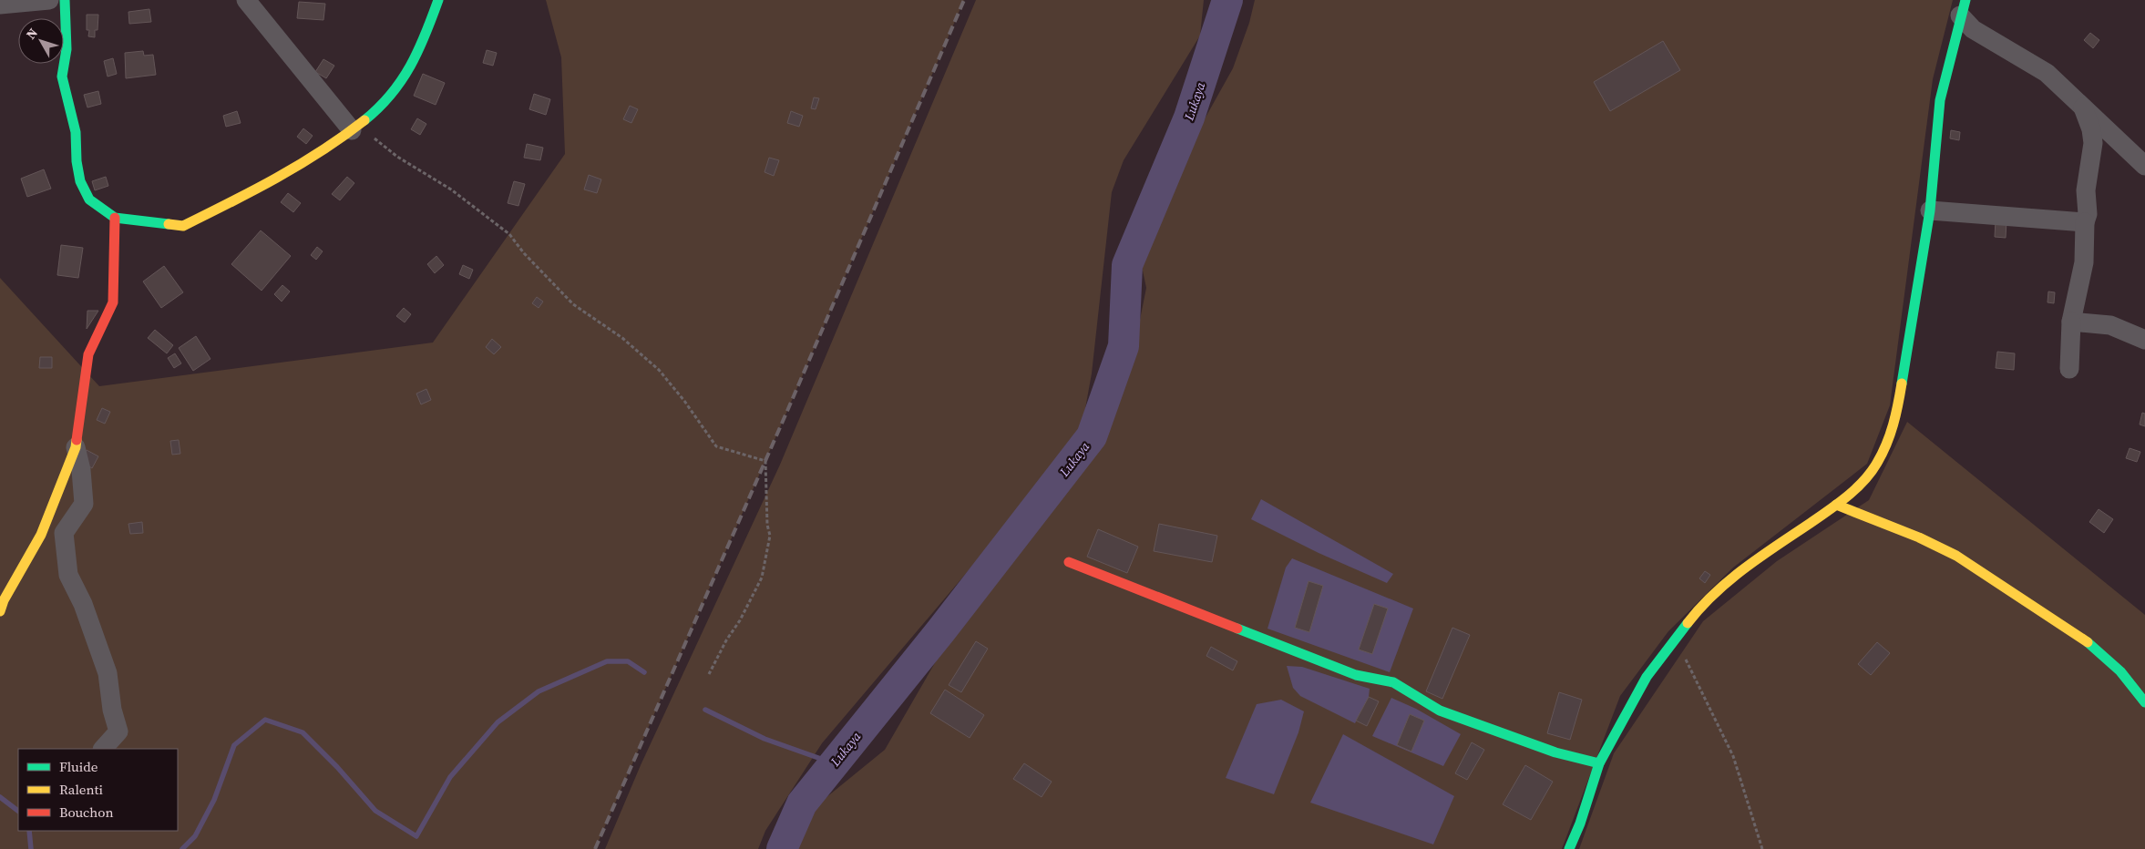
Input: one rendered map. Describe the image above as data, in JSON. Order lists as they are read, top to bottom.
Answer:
{
  "water": ["Lukaya"],
  "legend": ["Fluide", "Ralenti", "Bouchon"],
  "north": "top left"
}
